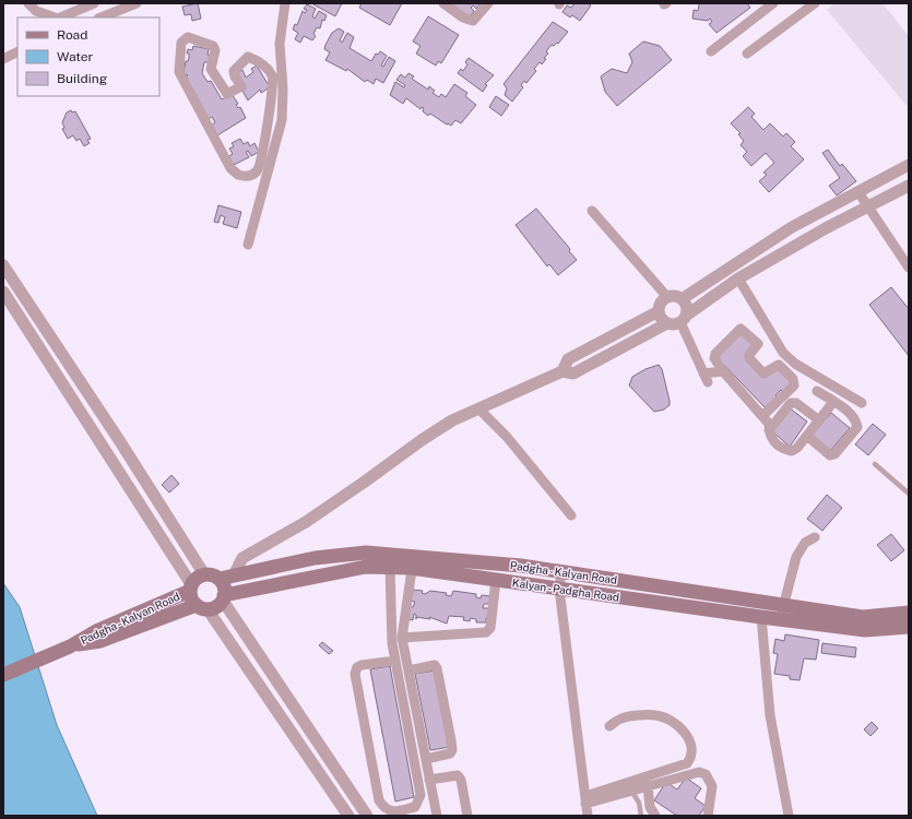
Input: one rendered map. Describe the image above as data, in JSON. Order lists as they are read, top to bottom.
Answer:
{
  "streets": {
    "main road": ["Padgha - Kalyan Road", "Kalyan - Padgha Road"]
  },
  "crossings": [
    ["Padgha - Kalyan Road", "Kalyan - Padgha Road"]
  ],
  "legend": ["Road", "Water", "Building"]
}
